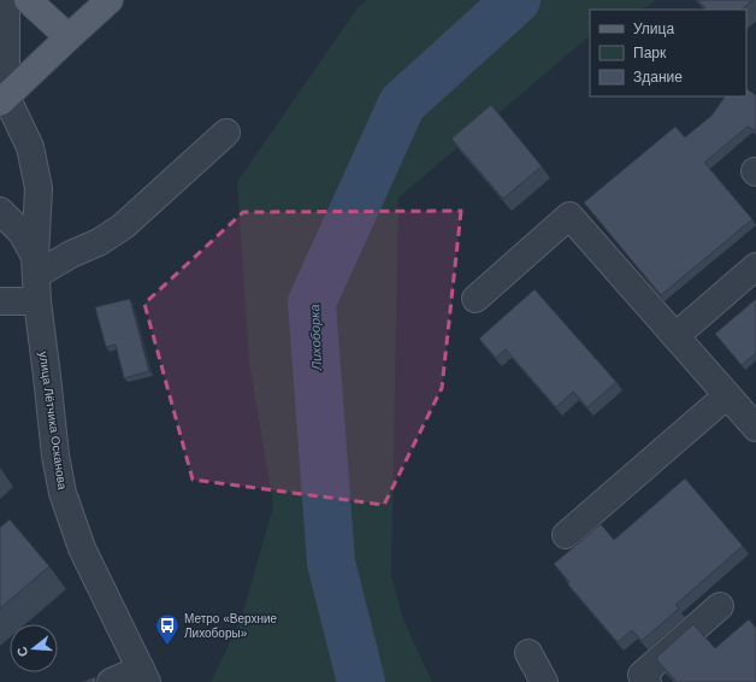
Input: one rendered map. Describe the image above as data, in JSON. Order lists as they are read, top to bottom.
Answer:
{
  "streets": {
    "street": ["улица Лётчика Осканова"]
  },
  "water": ["Лихоборка"],
  "places": {
    "bus stop": ["Метро «Верхние Лихоборы»"]
  },
  "legend": ["Улица", "Парк", "Здание"],
  "north": "left"
}
